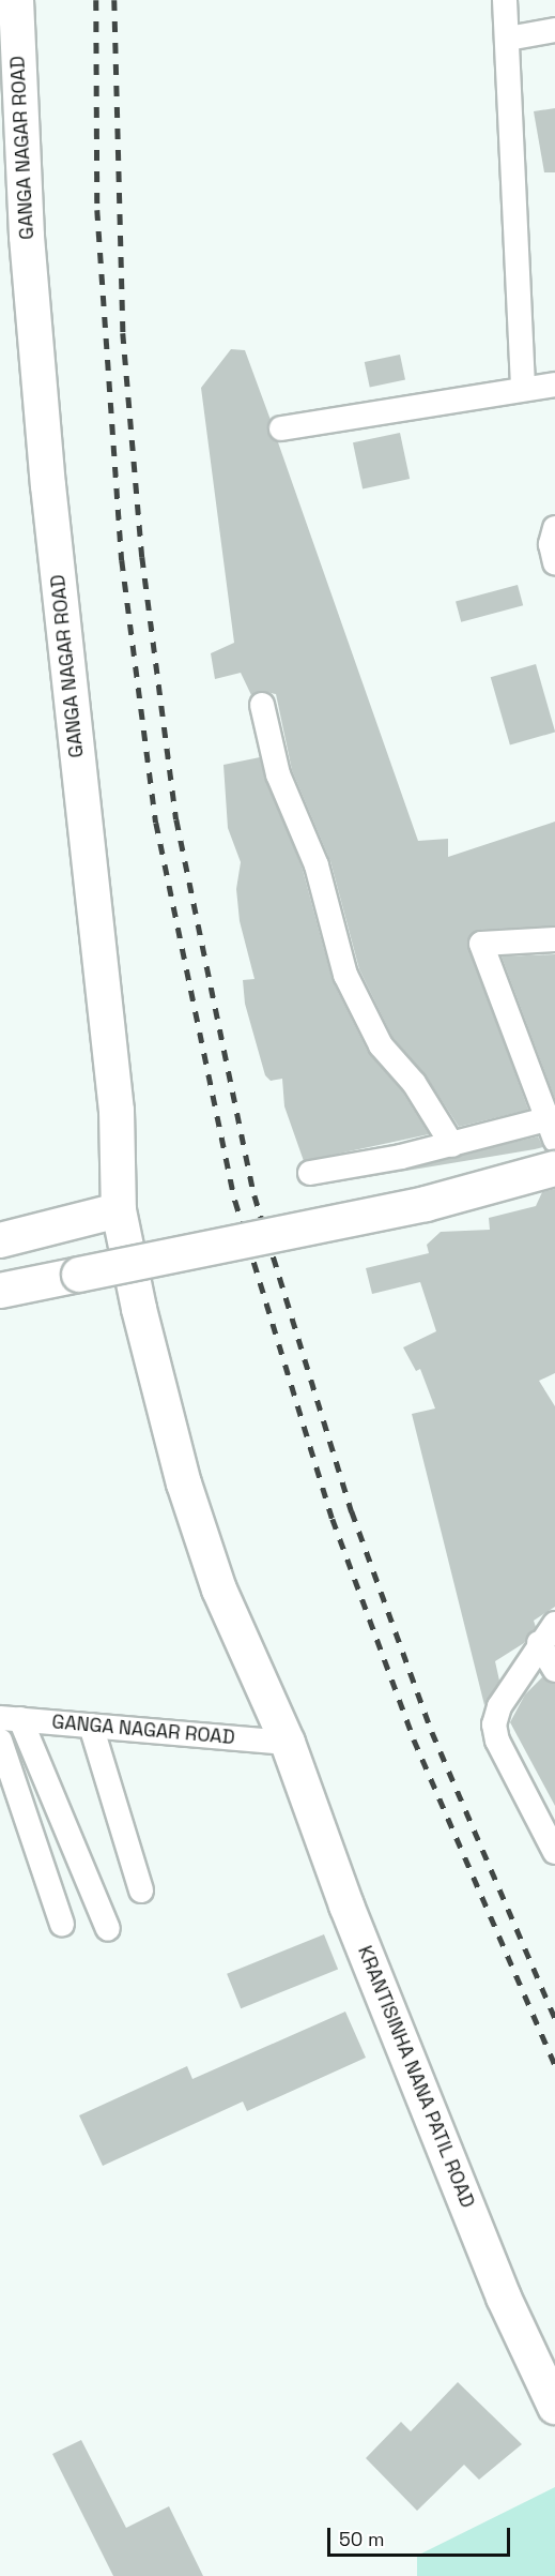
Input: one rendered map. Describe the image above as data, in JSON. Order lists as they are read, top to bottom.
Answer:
{
  "streets": {
    "main road": ["GANGA NAGAR ROAD", "KRANTISINHA NANA PATIL ROAD"]
  },
  "crossings": [
    ["GANGA NAGAR ROAD", "KRANTISINHA NANA PATIL ROAD"]
  ],
  "scale_bar": "50 m"
}
